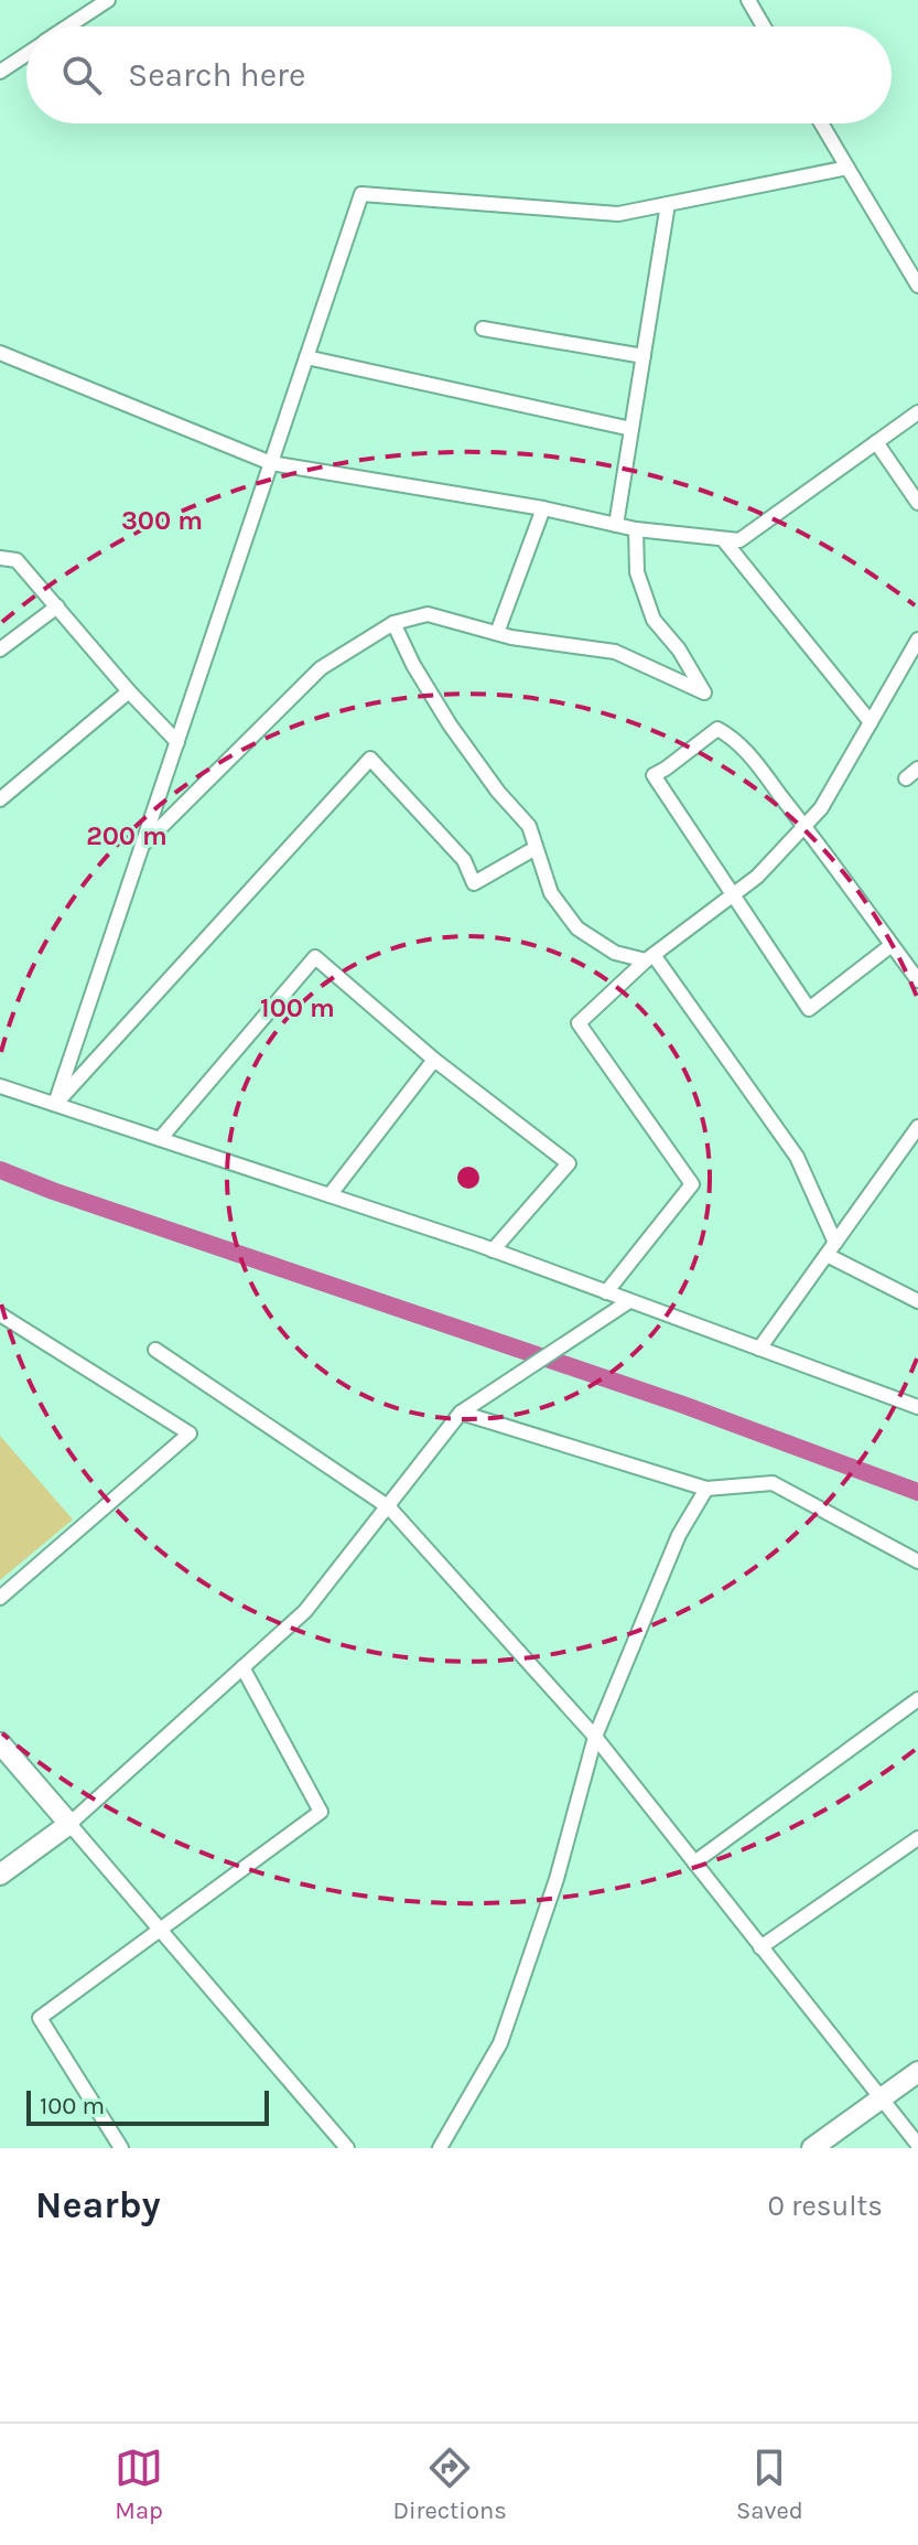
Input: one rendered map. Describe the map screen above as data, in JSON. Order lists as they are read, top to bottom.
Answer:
{
  "scale_bar": "100 m",
  "page": {
    "search": "Search here",
    "scale": "100 m",
    "heading": ["Nearby", "0 results"],
    "nav": ["Map", "Directions", "Saved"]
  },
  "rings": ["300 m", "200 m", "100 m"]
}
